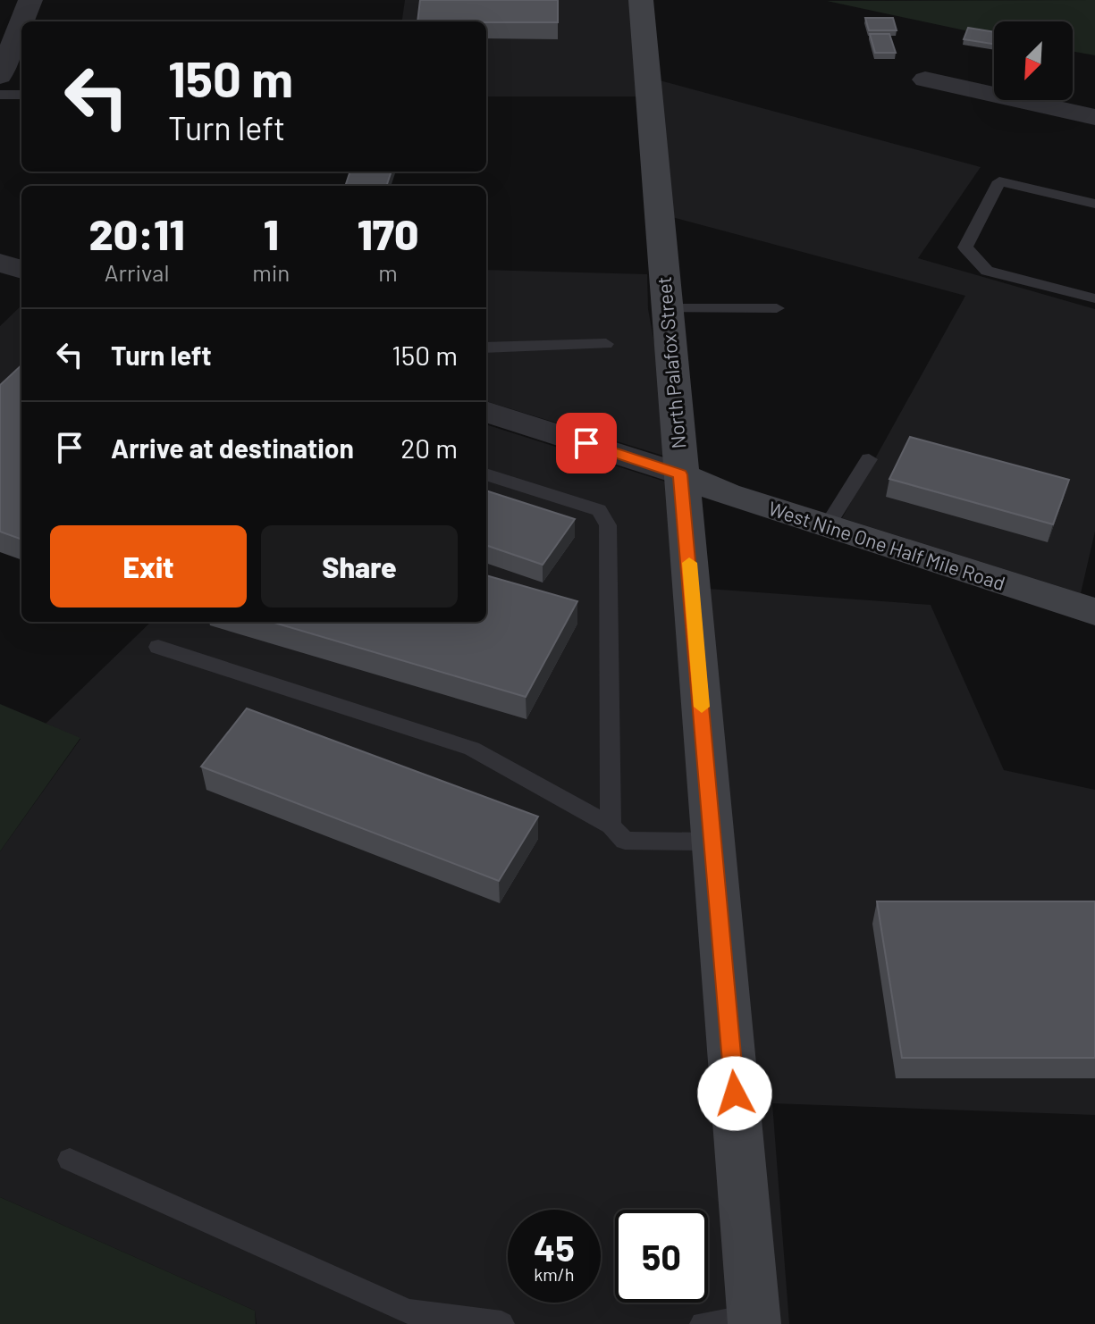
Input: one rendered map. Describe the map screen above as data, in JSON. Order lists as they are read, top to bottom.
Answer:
{
  "streets": {
    "main road": ["North Palafox Street", "West Nine One Half Mile Road"]
  },
  "crossings": [
    ["North Palafox Street", "West Nine One Half Mile Road"]
  ],
  "north": "bottom left",
  "page": {
    "turn": ["150 m", "Turn left"],
    "eta": [
      "20:11",
      "Arrival",
      "1",
      "min",
      "170",
      "m"
    ],
    "list": [
      {
        "name": "Turn left",
        "value": "150 m"
      },
      {
        "name": "Arrive at destination",
        "value": "20 m"
      }
    ],
    "buttons": ["Exit", "Share"],
    "speed": "45 km/h",
    "limit": "50"
  }
}
